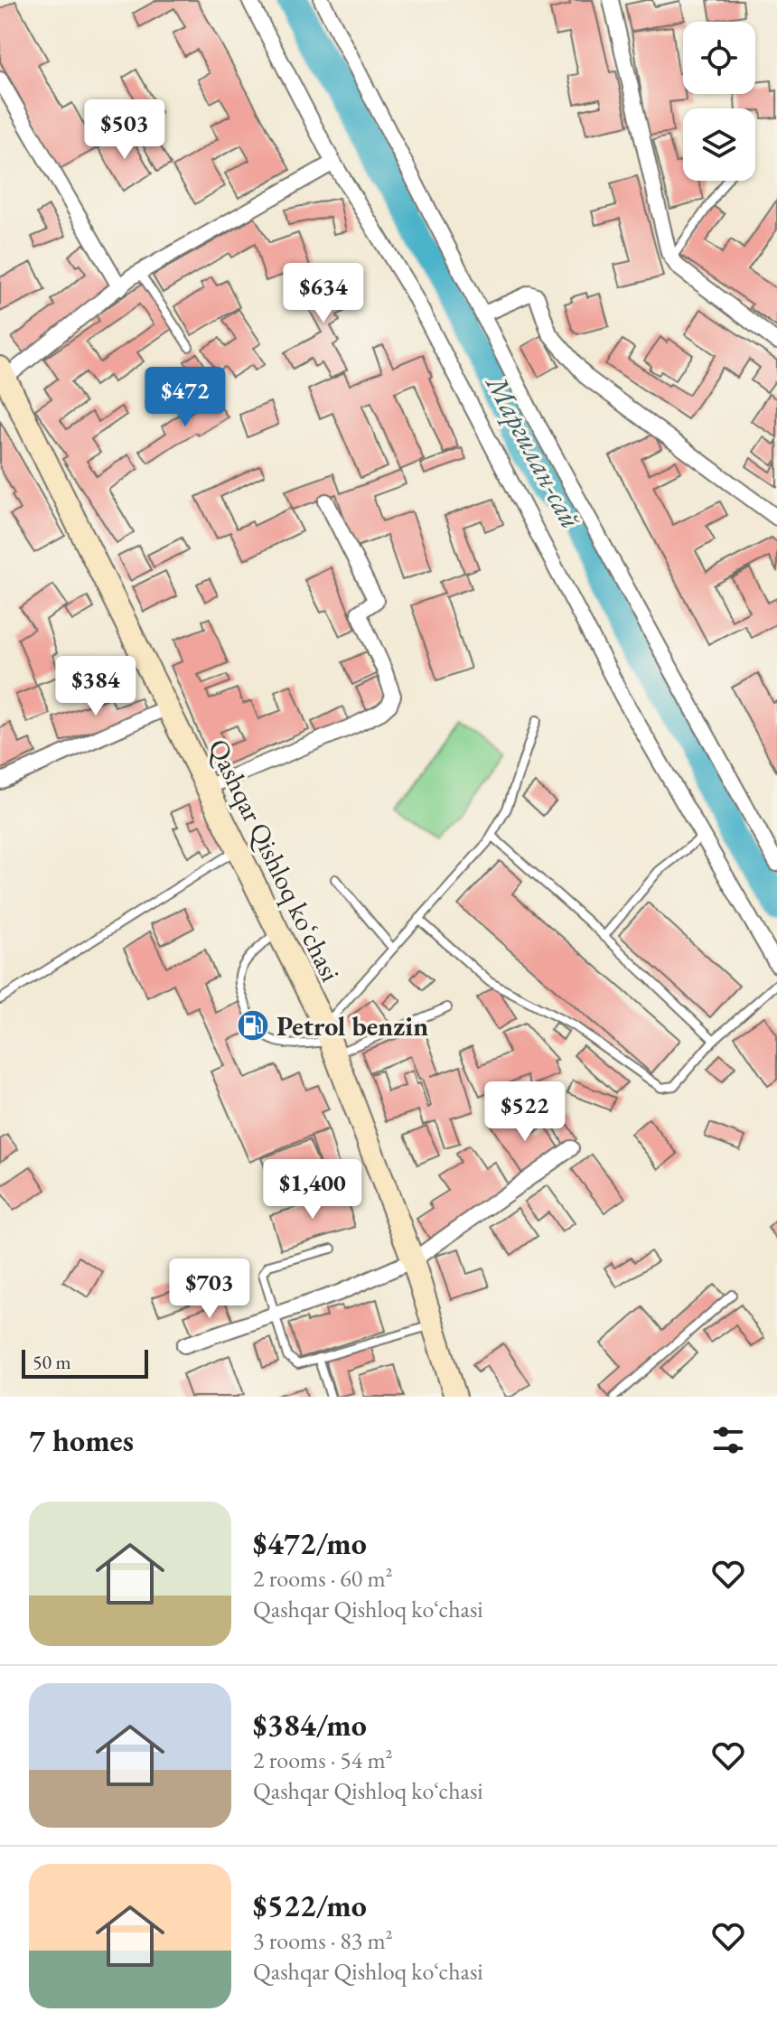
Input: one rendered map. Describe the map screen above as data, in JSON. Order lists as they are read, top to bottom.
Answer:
{
  "streets": {
    "main road": ["Qashqar Qishloq koʻchasi"]
  },
  "water": ["Маргилан-сай"],
  "places": {
    "fuel station": ["Petrol benzin"]
  },
  "scale_bar": "50 m",
  "page": {
    "price": [
      "$503",
      "$634",
      "$472",
      "$384",
      "$522",
      "$1,400",
      "$703"
    ],
    "scale": "50 m",
    "heading": "7 homes",
    "list": [
      {
        "name": "$472/mo",
        "note": "2 rooms · 60 m² · Qashqar Qishloq koʻchasi"
      },
      {
        "name": "$384/mo",
        "note": "2 rooms · 54 m² · Qashqar Qishloq koʻchasi"
      },
      {
        "name": "$522/mo",
        "note": "3 rooms · 83 m² · Qashqar Qishloq koʻchasi"
      }
    ]
  }
}
